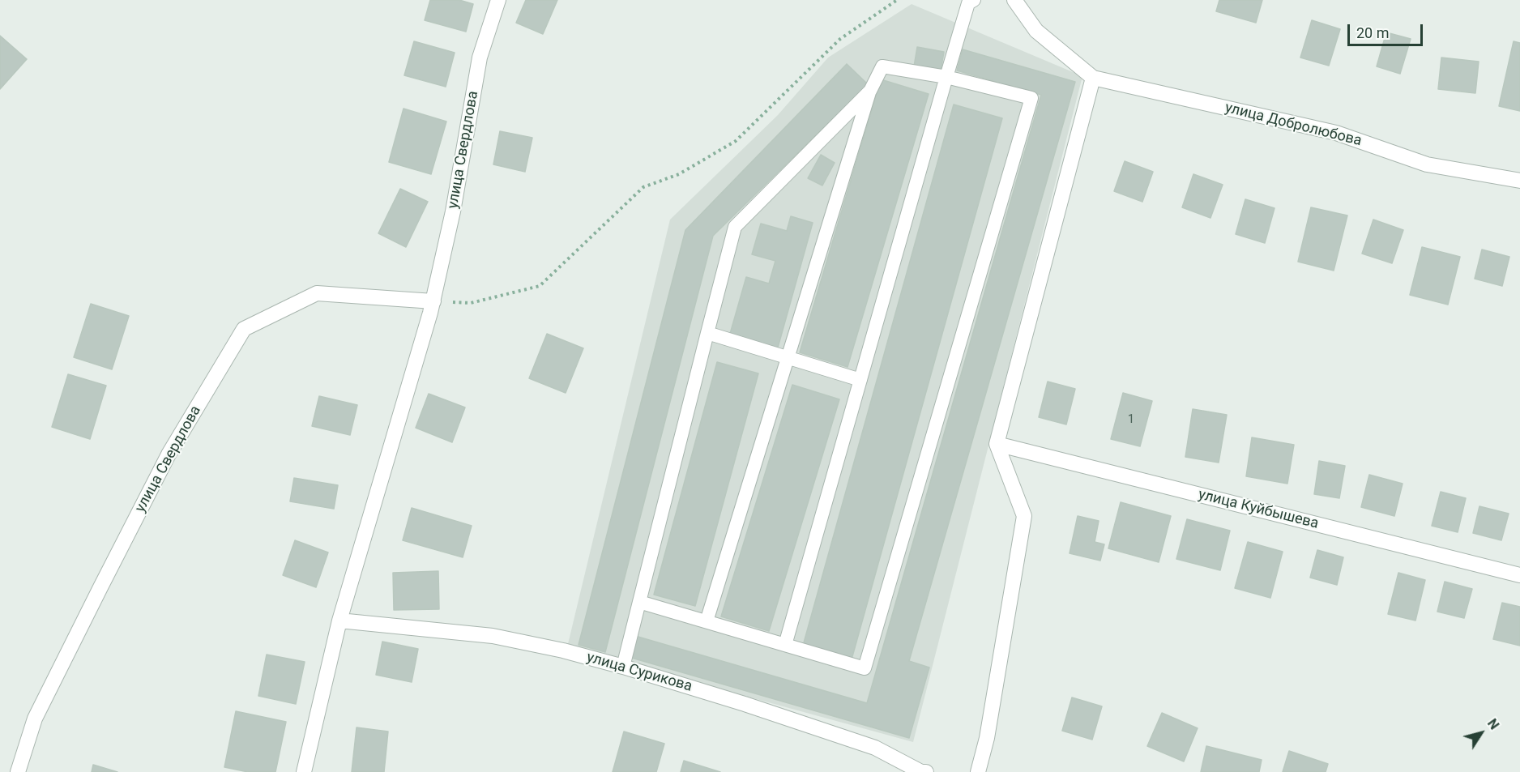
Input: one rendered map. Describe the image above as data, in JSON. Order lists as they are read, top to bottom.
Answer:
{
  "streets": {
    "street": [
      "улица Добролюбова",
      "улица Свердлова",
      "улица Куйбышева",
      "улица Сурикова"
    ]
  },
  "crossings": [
    ["улица Свердлова", "улица Сурикова"]
  ],
  "house_numbers": ["1"],
  "scale_bar": "20 m",
  "north": "top right"
}
